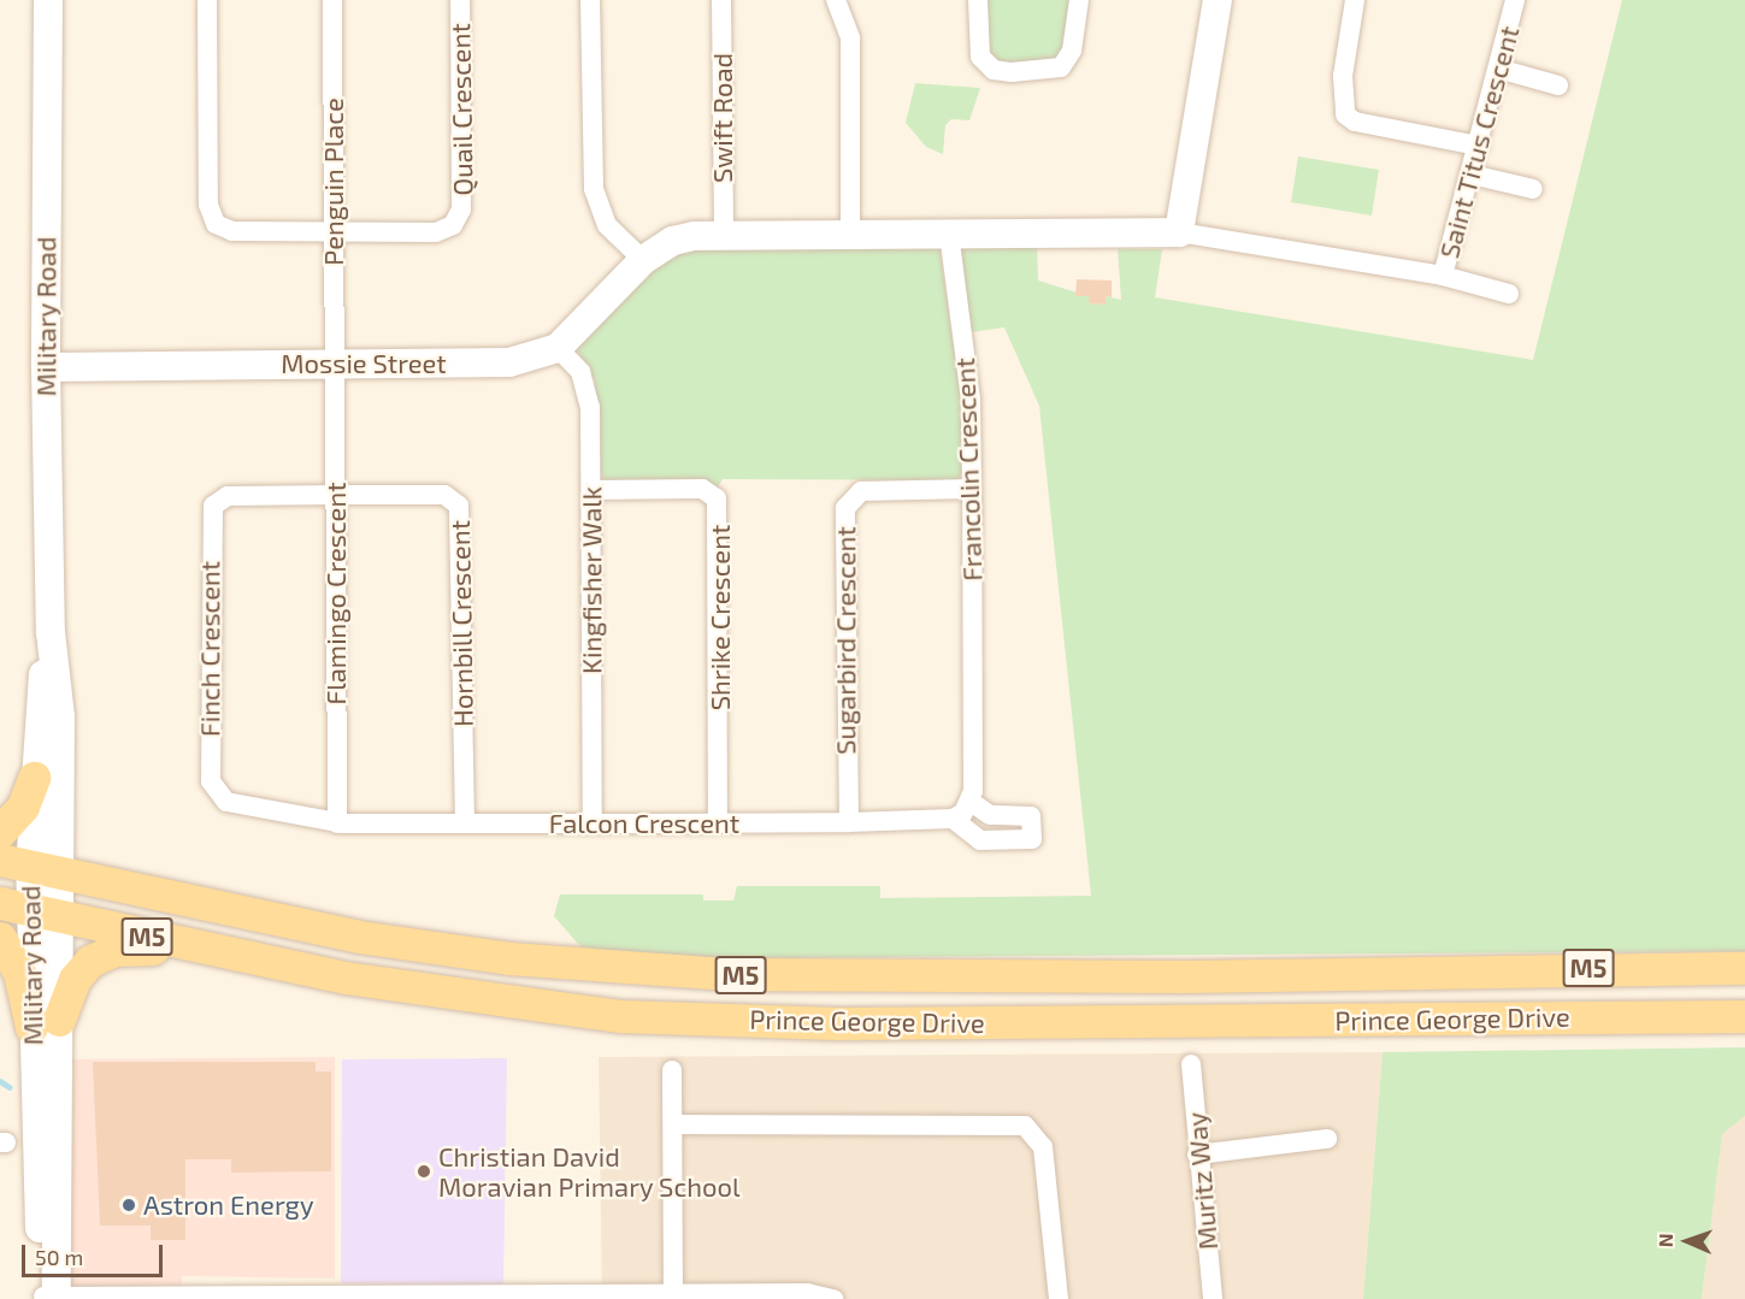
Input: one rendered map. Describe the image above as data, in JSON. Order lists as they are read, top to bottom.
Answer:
{
  "streets": {
    "main road": ["M5", "Prince George Drive"],
    "street": [
      "Quail Crescent",
      "Swift Road",
      "Saint Titus Crescent",
      "Penguin Place",
      "Military Road",
      "Mossie Street",
      "Francolin Crescent",
      "Kingfisher Walk",
      "Flamingo Crescent",
      "Shrike Crescent",
      "Hornbill Crescent",
      "Sugarbird Crescent",
      "Finch Crescent",
      "Falcon Crescent",
      "Muritz Way"
    ]
  },
  "crossings": [
    ["Quail Crescent", "Penguin Place"],
    ["Penguin Place", "Mossie Street"],
    ["Penguin Place", "Flamingo Crescent"],
    ["Military Road", "Mossie Street"],
    ["Military Road", "Prince George Drive"],
    ["Mossie Street", "Kingfisher Walk"],
    ["Mossie Street", "Flamingo Crescent"],
    ["Francolin Crescent", "Sugarbird Crescent"],
    ["Kingfisher Walk", "Shrike Crescent"],
    ["Kingfisher Walk", "Falcon Crescent"],
    ["Flamingo Crescent", "Hornbill Crescent"],
    ["Flamingo Crescent", "Finch Crescent"],
    ["Flamingo Crescent", "Falcon Crescent"],
    ["Shrike Crescent", "Falcon Crescent"],
    ["Hornbill Crescent", "Finch Crescent"],
    ["Hornbill Crescent", "Falcon Crescent"],
    ["Sugarbird Crescent", "Falcon Crescent"],
    ["Finch Crescent", "Falcon Crescent"]
  ],
  "places": ["Christian David Moravian Primary School", "Astron Energy"],
  "scale_bar": "50 m",
  "north": "left"
}
